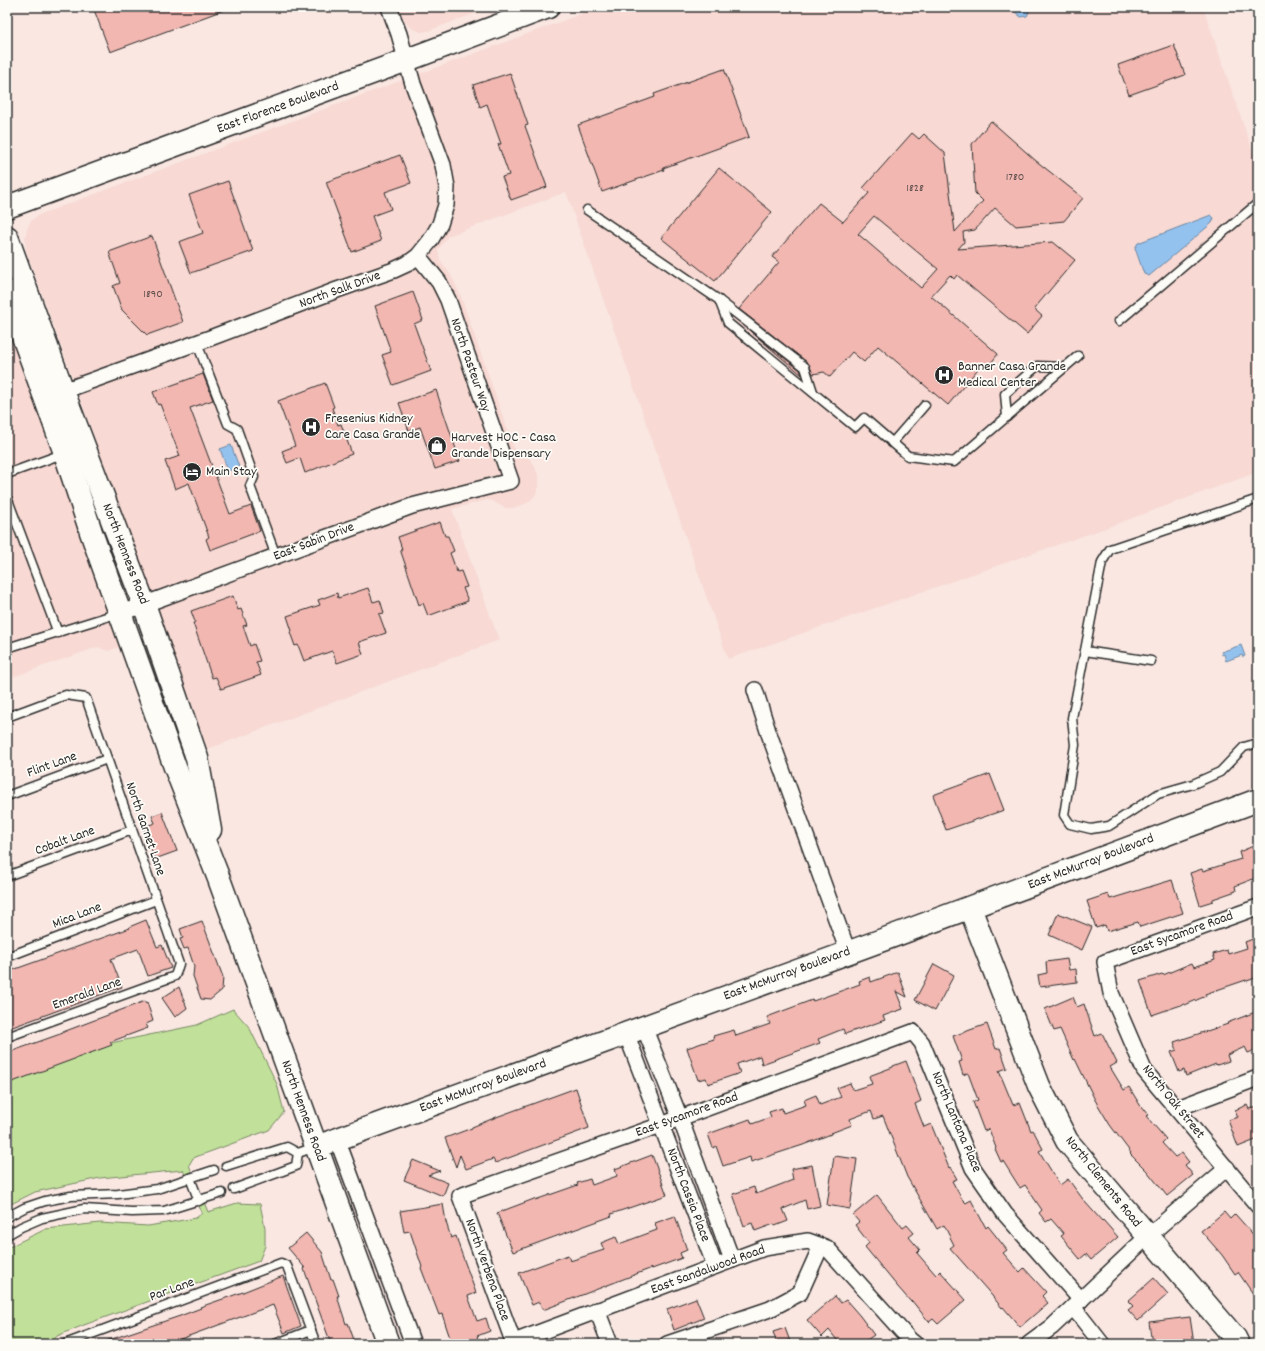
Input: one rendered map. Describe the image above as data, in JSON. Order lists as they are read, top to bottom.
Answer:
{
  "streets": {
    "street": [
      "East Florence Boulevard",
      "North Salk Drive",
      "North Pasteur Way",
      "East Sabin Drive",
      "North Henness Road",
      "East McMurray Boulevard",
      "East Sycamore Road",
      "North Oak Street",
      "North Lantana Place",
      "North Clements Road",
      "North Cassia Place",
      "North Verbena Place",
      "East Sandalwood Road"
    ],
    "lane": [
      "Flint Lane",
      "North Garnet Lane",
      "Cobalt Lane",
      "Mica Lane",
      "Emerald Lane",
      "Par Lane"
    ]
  },
  "crossings": [
    ["East Florence Boulevard", "North Salk Drive"],
    ["North Salk Drive", "North Pasteur Way"],
    ["North Salk Drive", "North Henness Road"],
    ["North Pasteur Way", "East Sabin Drive"],
    ["East Sabin Drive", "North Henness Road"],
    ["North Henness Road", "East McMurray Boulevard"],
    ["Flint Lane", "North Garnet Lane"],
    ["North Garnet Lane", "Cobalt Lane"],
    ["North Garnet Lane", "Mica Lane"],
    ["North Garnet Lane", "Emerald Lane"],
    ["East McMurray Boulevard", "North Clements Road"],
    ["East McMurray Boulevard", "North Cassia Place"],
    ["East Sycamore Road", "North Oak Street"],
    ["East Sycamore Road", "North Lantana Place"],
    ["East Sycamore Road", "North Cassia Place"],
    ["East Sycamore Road", "North Verbena Place"],
    ["North Cassia Place", "East Sandalwood Road"],
    ["North Verbena Place", "East Sandalwood Road"]
  ],
  "places": {
    "hospital": ["Banner Casa Grande Medical Center", "Fresenius Kidney Care Casa Grande"],
    "shop": ["Harvest HOC - Casa Grande Dispensary"],
    "hotel": ["Main Stay"]
  },
  "house_numbers": ["1780", "1828", "1890"]
}
